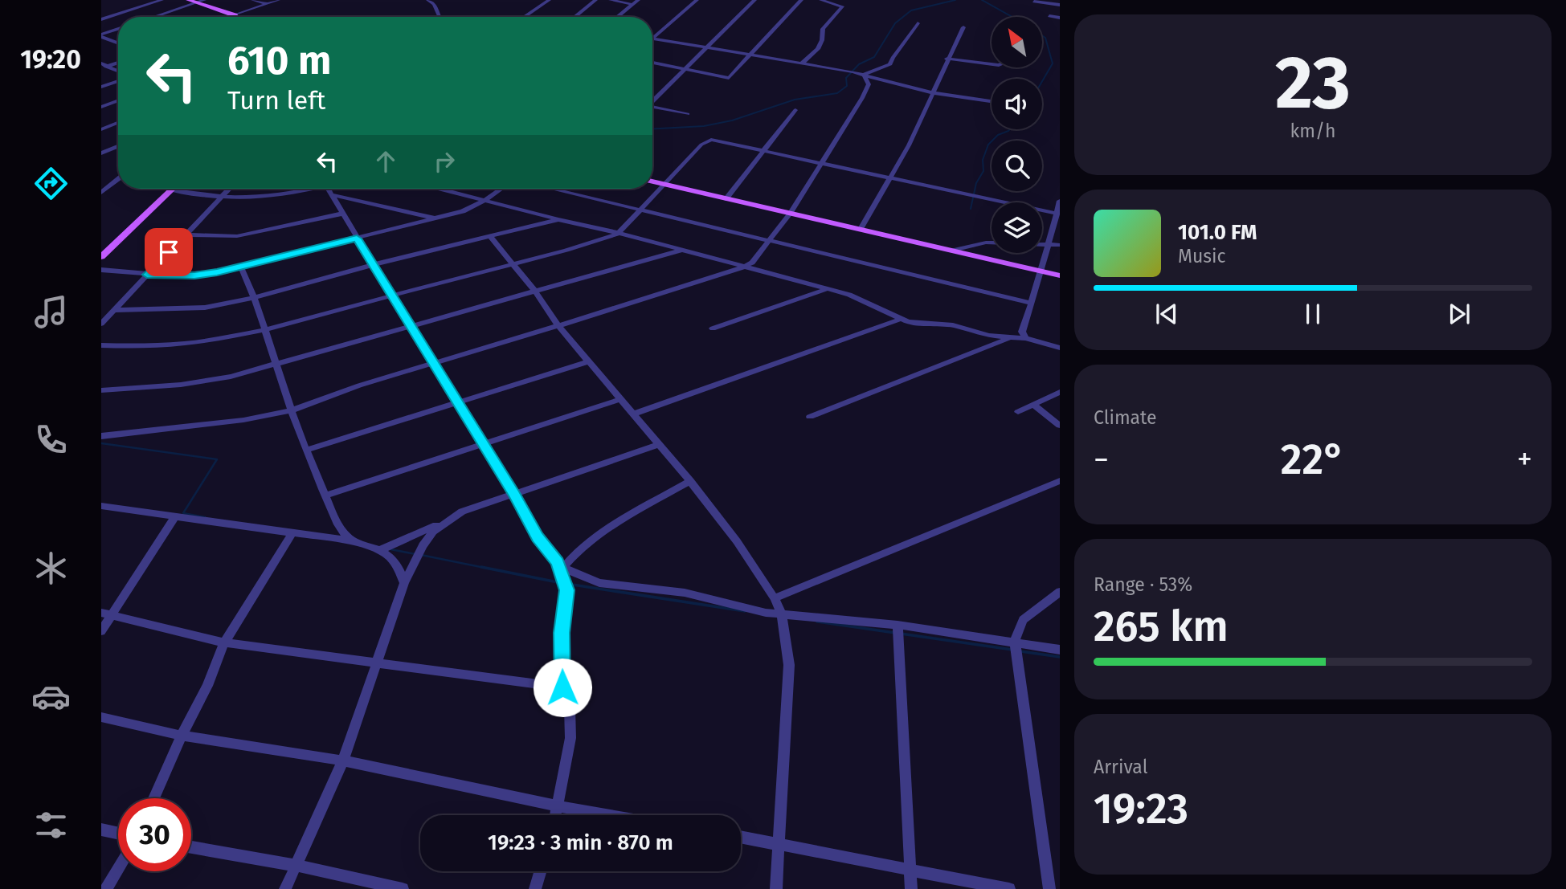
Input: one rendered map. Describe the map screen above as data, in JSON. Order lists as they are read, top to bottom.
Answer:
{
  "north": "top left",
  "page": {
    "tabs": "19:20",
    "tile": [
      ["23", "km/h"],
      "Climate",
      ["Range · 53%", "265 km"],
      ["Arrival", "19:23"]
    ],
    "turn": ["610 m", "Turn left"],
    "song": ["101.0 FM", "Music"],
    "heat": ["−", "22°", "+"],
    "limit": "30",
    "trip": "19:23 · 3 min · 870 m"
  }
}
